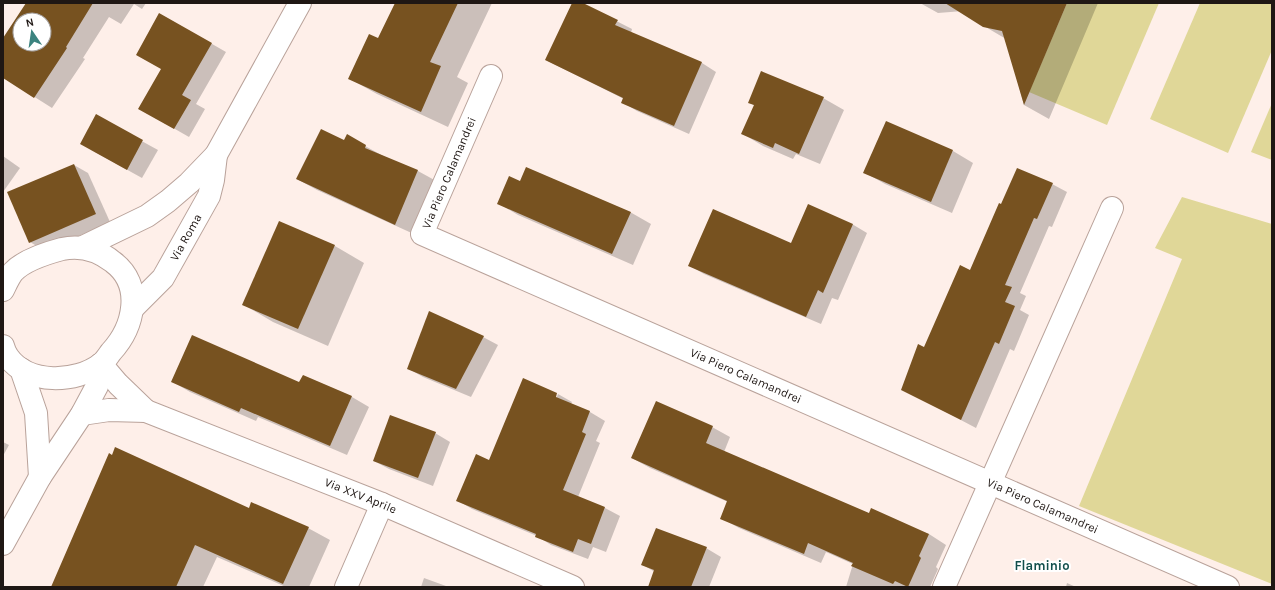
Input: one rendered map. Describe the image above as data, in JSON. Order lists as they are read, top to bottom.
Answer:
{
  "streets": {
    "street": ["Via Piero Calamandrei", "Via Roma", "Via XXV Aprile"]
  },
  "districts": ["Flaminio"],
  "north": "top"
}
